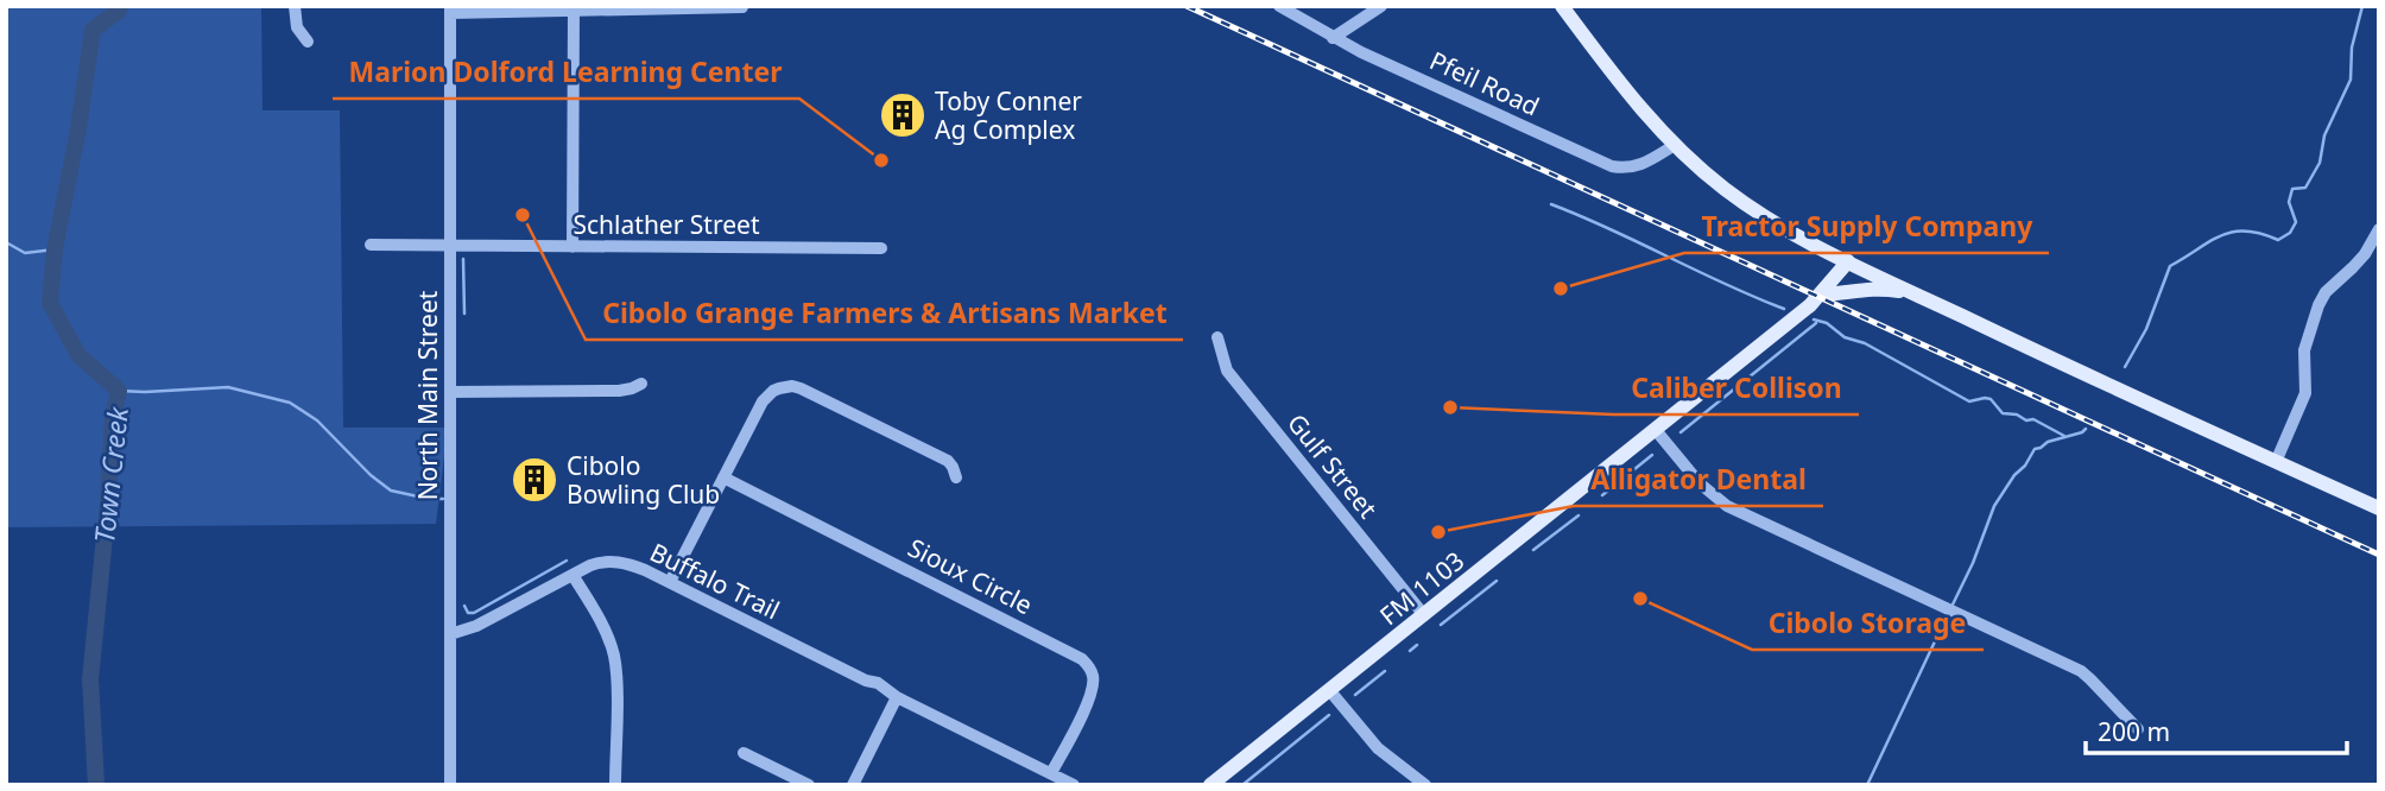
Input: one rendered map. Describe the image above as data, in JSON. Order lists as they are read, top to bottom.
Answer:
{
  "streets": {
    "main road": ["FM 1103"],
    "street": [
      "Pfeil Road",
      "Schlather Street",
      "North Main Street",
      "Gulf Street",
      "Sioux Circle",
      "Buffalo Trail"
    ]
  },
  "crossings": [
    ["Schlather Street", "North Main Street"],
    ["North Main Street", "Buffalo Trail"],
    ["Gulf Street", "FM 1103"],
    ["Sioux Circle", "Buffalo Trail"]
  ],
  "water": ["Town Creek"],
  "places": {
    "building": ["Toby Conner Ag Complex", "Cibolo Bowling Club"],
    "other": [
      "Marion Dolford Learning Center",
      "Cibolo Grange Farmers & Artisans Market",
      "Tractor Supply Company",
      "Caliber Collison",
      "Alligator Dental",
      "Cibolo Storage"
    ]
  },
  "scale_bar": "200 m"
}
